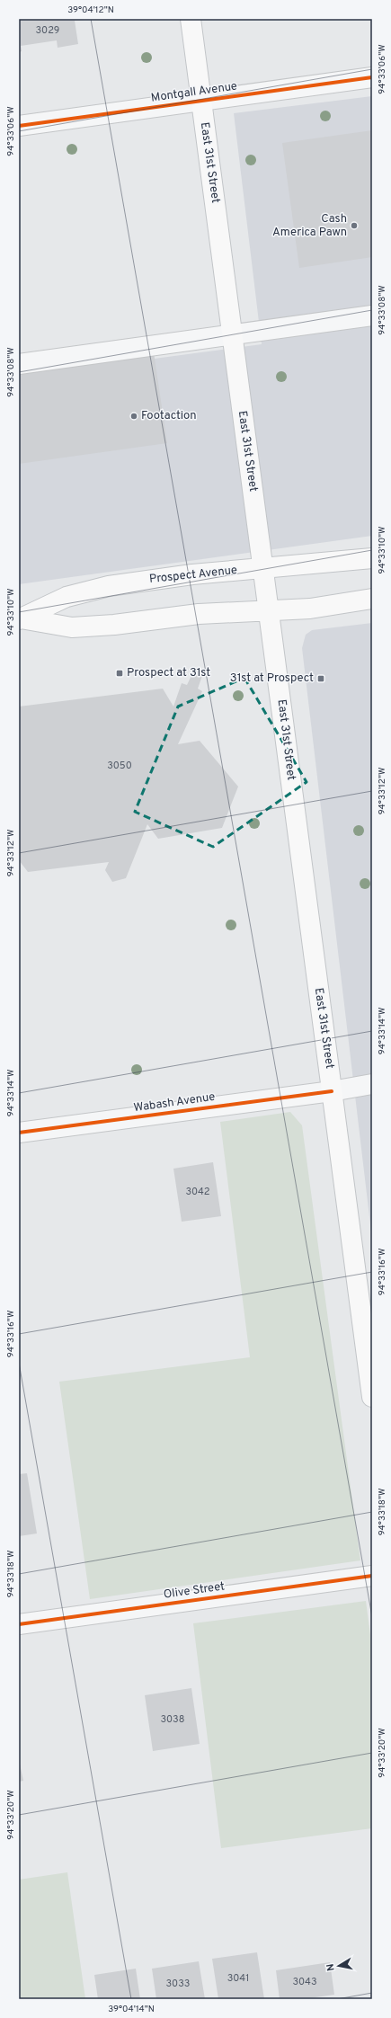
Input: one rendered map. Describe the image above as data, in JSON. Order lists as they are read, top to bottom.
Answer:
{
  "streets": {
    "main road": ["East 31st Street", "Prospect Avenue"],
    "street": ["Montgall Avenue", "Wabash Avenue", "Olive Street"]
  },
  "crossings": [
    ["Montgall Avenue", "East 31st Street"],
    ["East 31st Street", "Prospect Avenue"],
    ["East 31st Street", "Wabash Avenue"]
  ],
  "places": {
    "other": ["Cash America Pawn", "Footaction"],
    "transit": ["Prospect at 31st", "31st at Prospect"]
  },
  "house_numbers": [
    "3029",
    "3050",
    "3042",
    "3038",
    "3041",
    "3043",
    "3033"
  ],
  "north": "left",
  "coordinates": [
    "39°04'12\"N",
    "94°33'06\"W",
    "94°33'08\"W",
    "94°33'10\"W",
    "94°33'12\"W",
    "94°33'14\"W",
    "94°33'16\"W",
    "94°33'18\"W",
    "94°33'20\"W",
    "39°04'14\"N"
  ]
}
